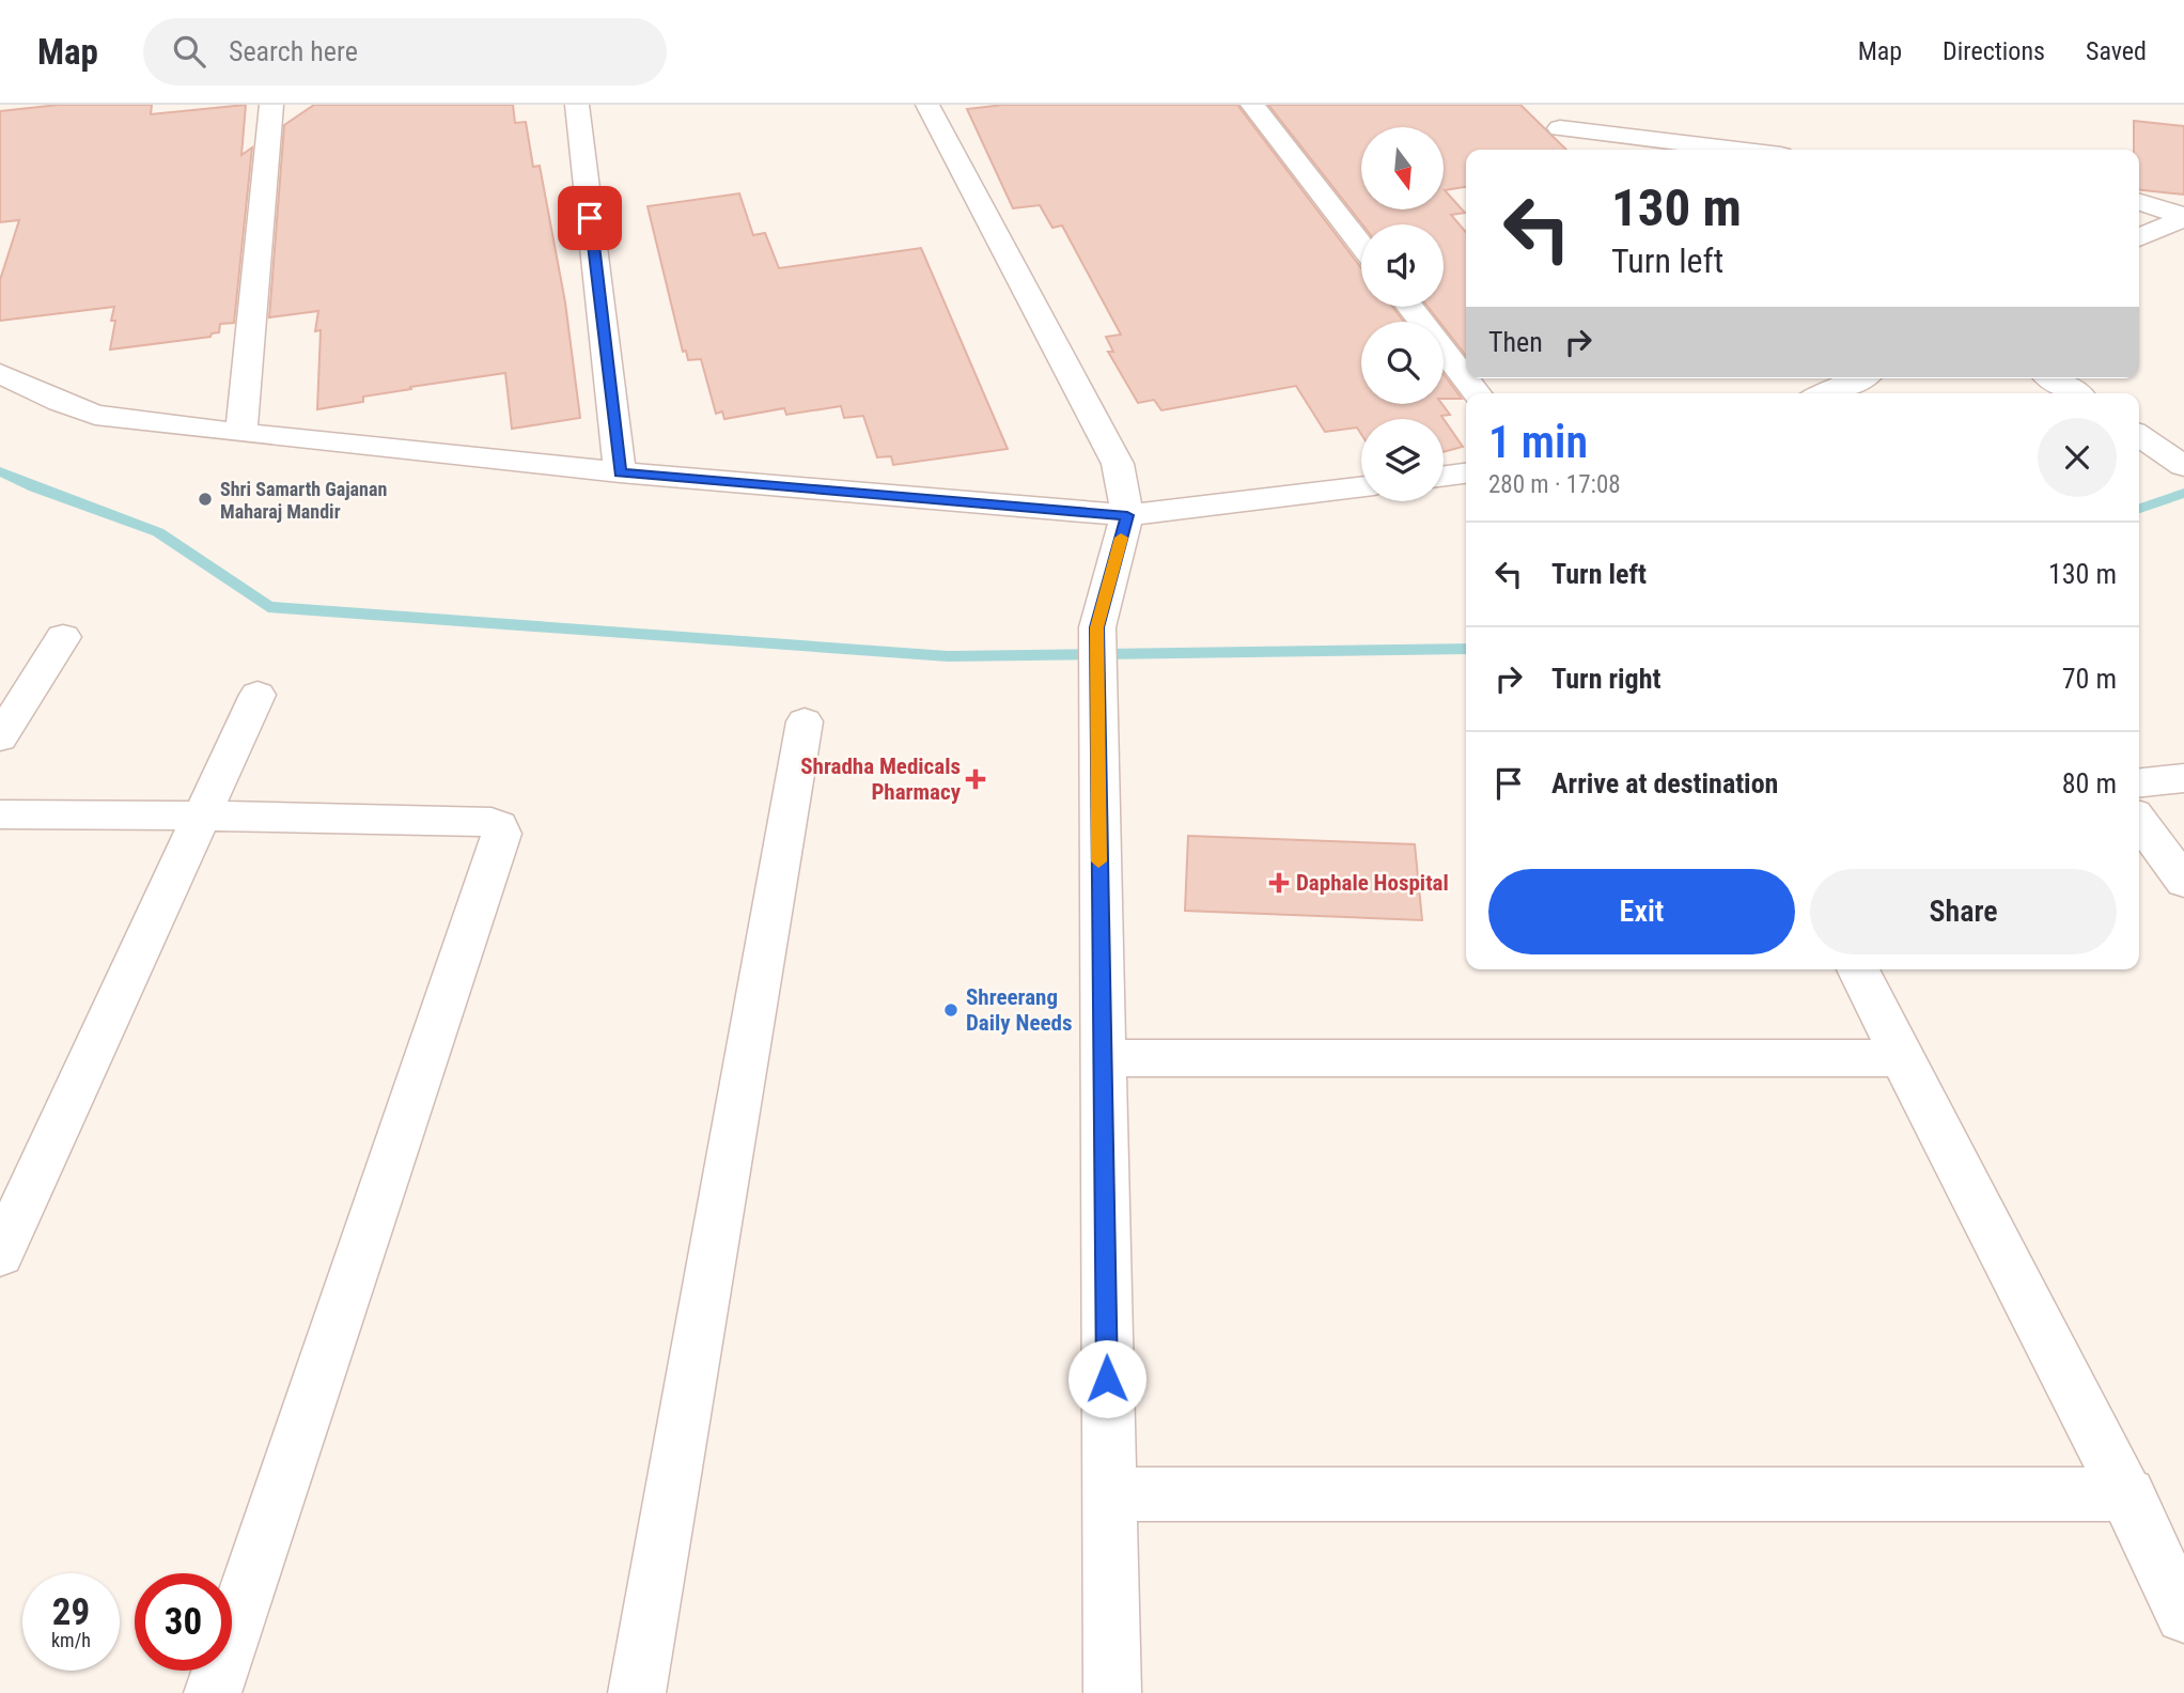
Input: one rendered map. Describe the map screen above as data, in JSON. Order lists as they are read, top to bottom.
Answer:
{
  "places": {
    "other": ["Shri Samarth Gajanan Maharaj Mandir", "Shreerang Daily Needs"],
    "health": ["Shradha Medicals Pharmacy", "Daphale Hospital"]
  },
  "north": "bottom",
  "page": {
    "header": "Map",
    "search": "Search here",
    "nav": ["Map", "Directions", "Saved"],
    "turn": ["130 m", "Turn left"],
    "then": "Then",
    "heading": ["1 min", "280 m · 17:08"],
    "list": [
      {
        "name": "Turn left",
        "value": "130 m"
      },
      {
        "name": "Turn right",
        "value": "70 m"
      },
      {
        "name": "Arrive at destination",
        "value": "80 m"
      }
    ],
    "buttons": ["Exit", "Share"],
    "speed": "29 km/h",
    "limit": "30"
  }
}
